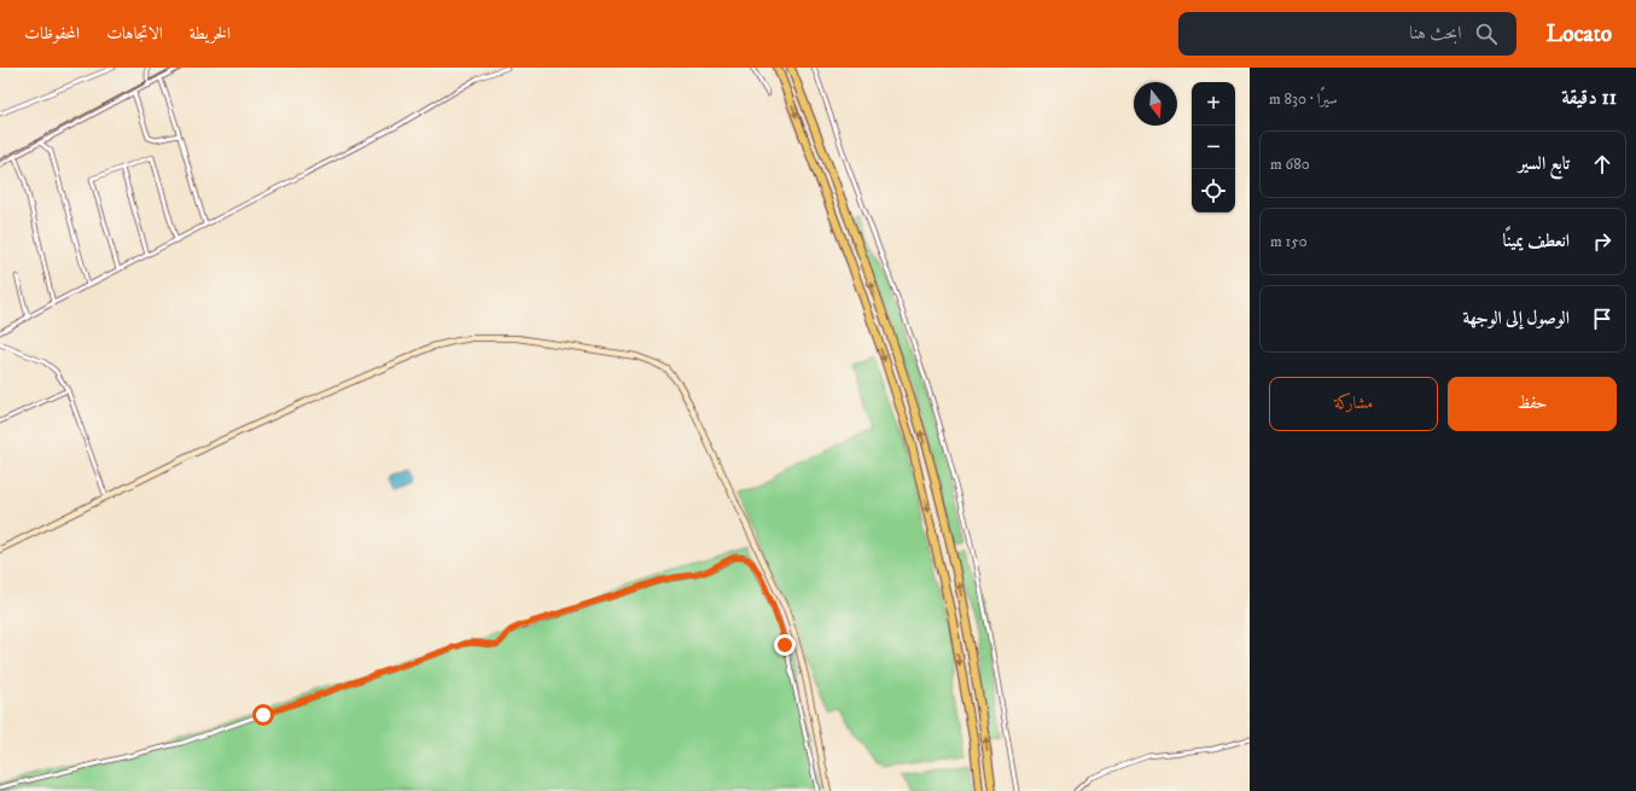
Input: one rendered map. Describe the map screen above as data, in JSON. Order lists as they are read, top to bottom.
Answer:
{
  "north": "bottom",
  "page": {
    "header": "Locato",
    "search": "ابحث هنا",
    "nav": ["الخريطة", "الاتجاهات", "المحفوظات"],
    "heading": ["11 دقيقة", "سيرًا · 830 m"],
    "map_buttons": ["+", "−"],
    "list": [
      ["تابع السير", "680 m"],
      ["انعطف يمينًا", "150 m"],
      "الوصول إلى الوجهة"
    ],
    "buttons": ["حفظ", "مشاركة"]
  }
}
